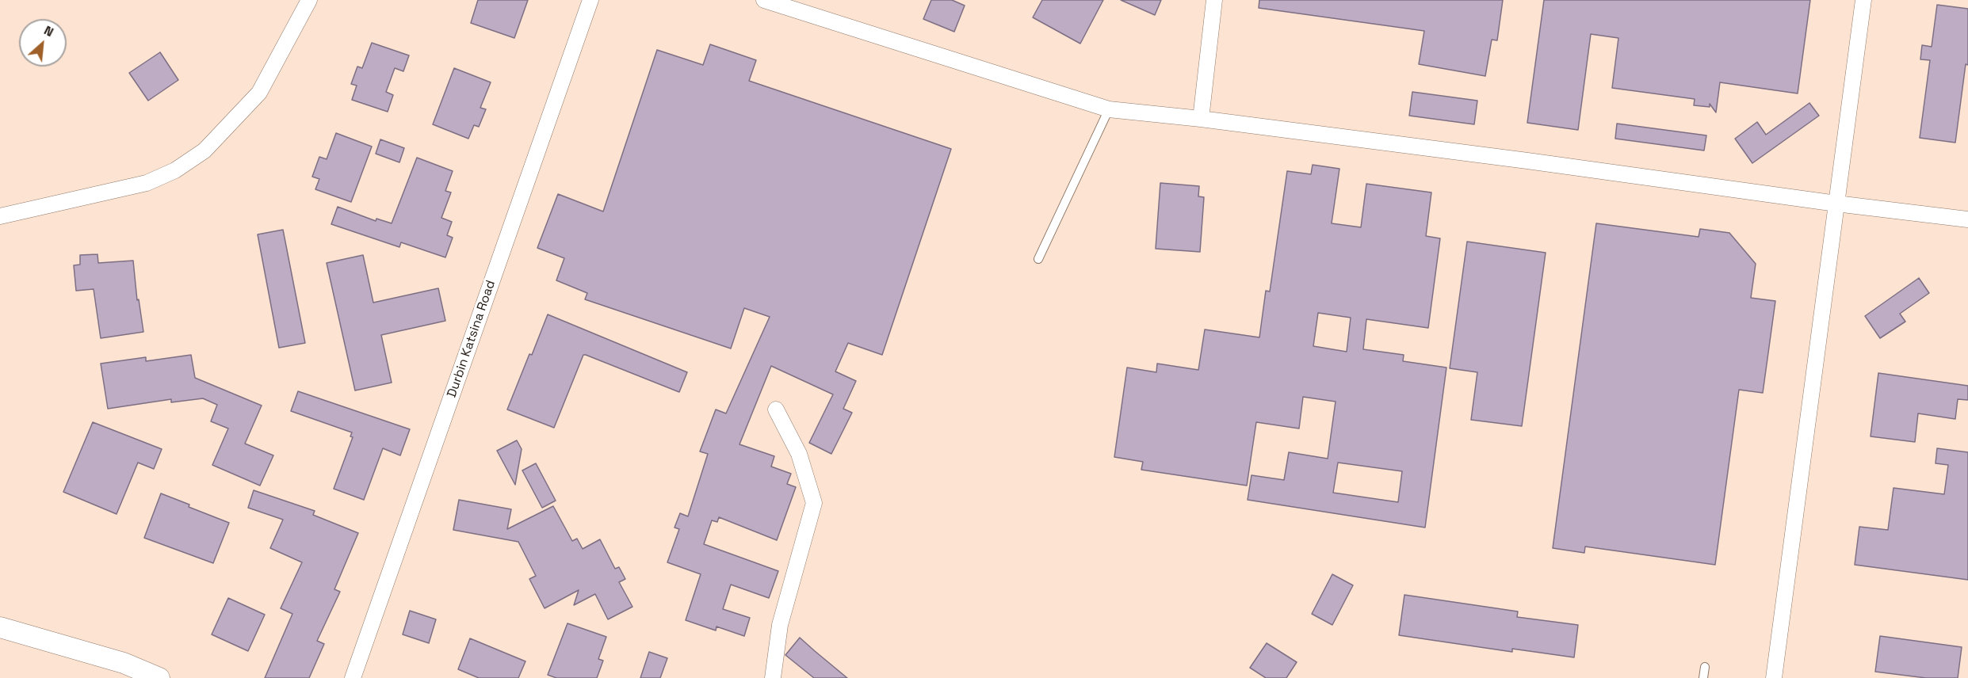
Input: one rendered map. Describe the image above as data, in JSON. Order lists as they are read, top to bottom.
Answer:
{
  "streets": {
    "street": ["Durbin Katsina Road"]
  },
  "north": "top right"
}
